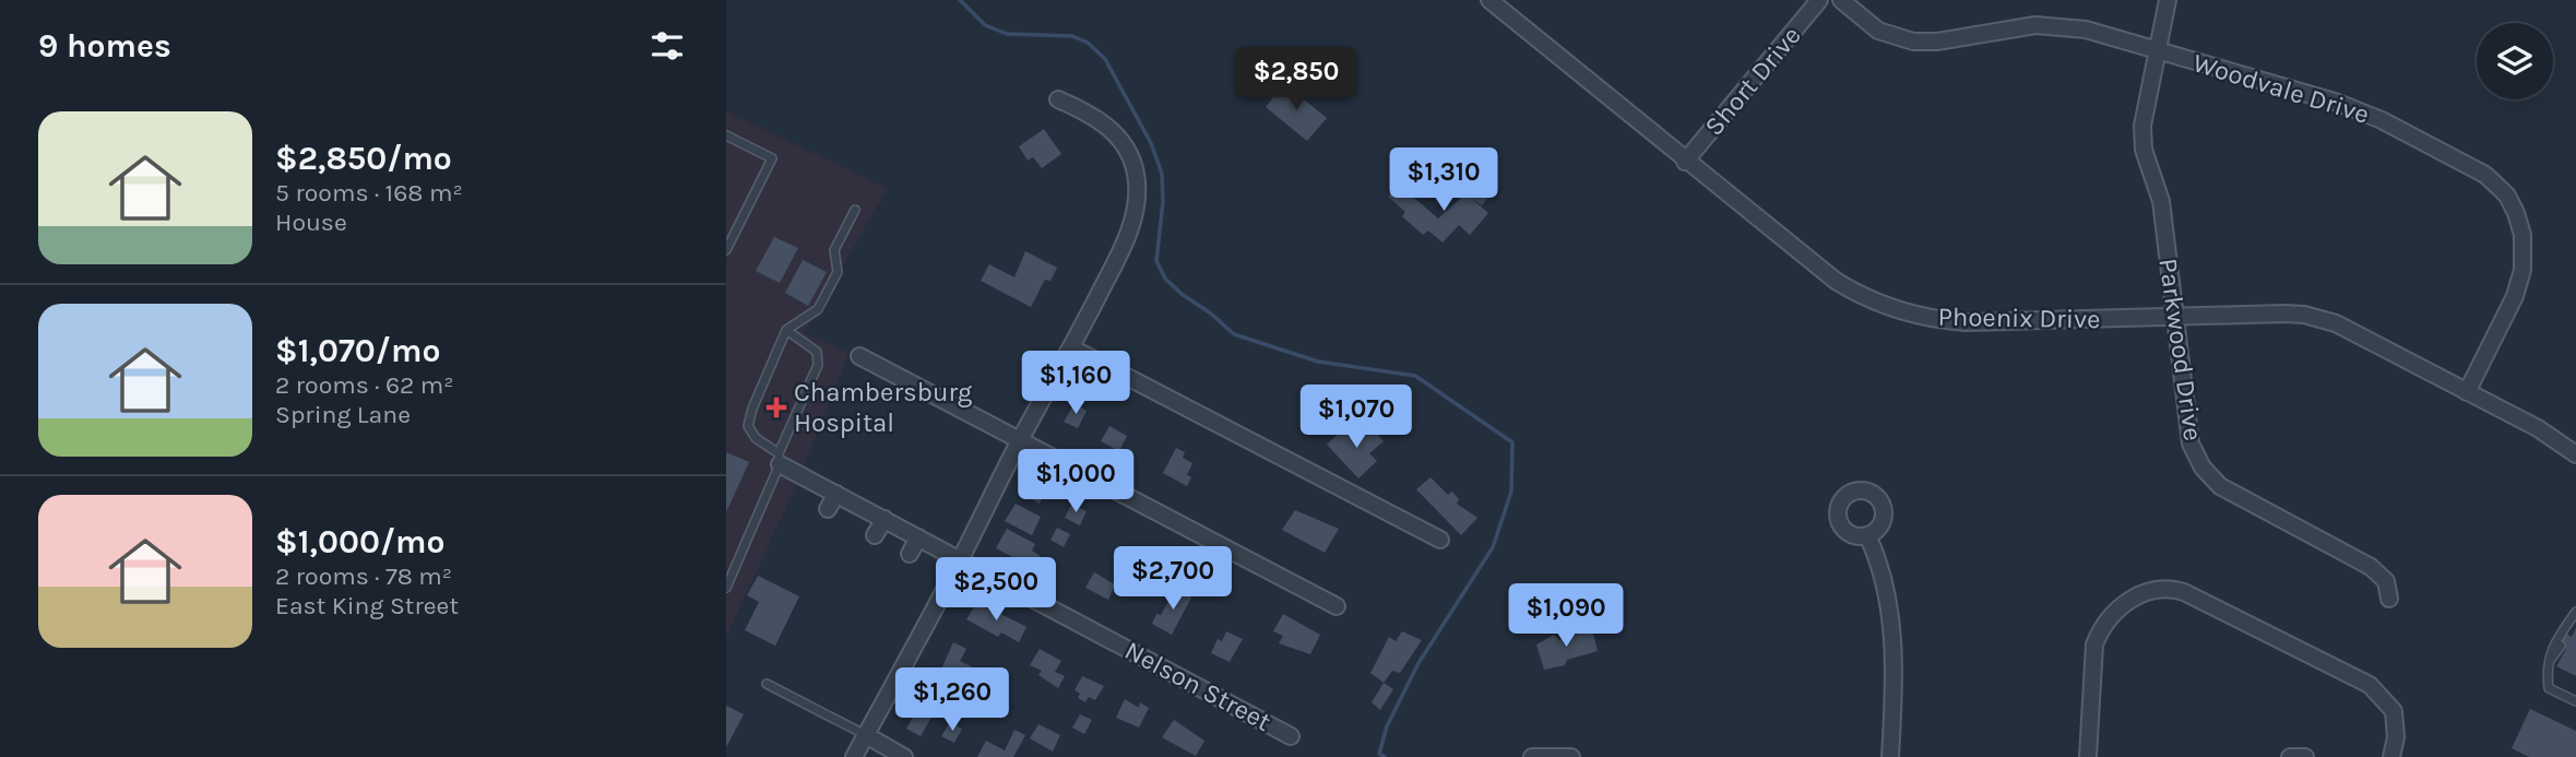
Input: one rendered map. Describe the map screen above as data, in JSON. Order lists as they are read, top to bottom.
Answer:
{
  "streets": {
    "street": [
      "Short Drive",
      "Woodvale Drive",
      "Phoenix Drive",
      "Parkwood Drive",
      "Nelson Street"
    ]
  },
  "crossings": [
    ["Short Drive", "Phoenix Drive"],
    ["Woodvale Drive", "Phoenix Drive"],
    ["Woodvale Drive", "Parkwood Drive"],
    ["Phoenix Drive", "Parkwood Drive"]
  ],
  "places": {
    "health": ["Chambersburg Hospital"]
  },
  "page": {
    "heading": "9 homes",
    "price": [
      "$2,850",
      "$1,310",
      "$1,160",
      "$1,070",
      "$1,000",
      "$2,700",
      "$2,500",
      "$1,090",
      "$1,260"
    ],
    "list": [
      {
        "name": "$2,850/mo",
        "note": "5 rooms · 168 m² · House"
      },
      {
        "name": "$1,070/mo",
        "note": "2 rooms · 62 m² · Spring Lane"
      },
      {
        "name": "$1,000/mo",
        "note": "2 rooms · 78 m² · East King Street"
      }
    ]
  }
}
